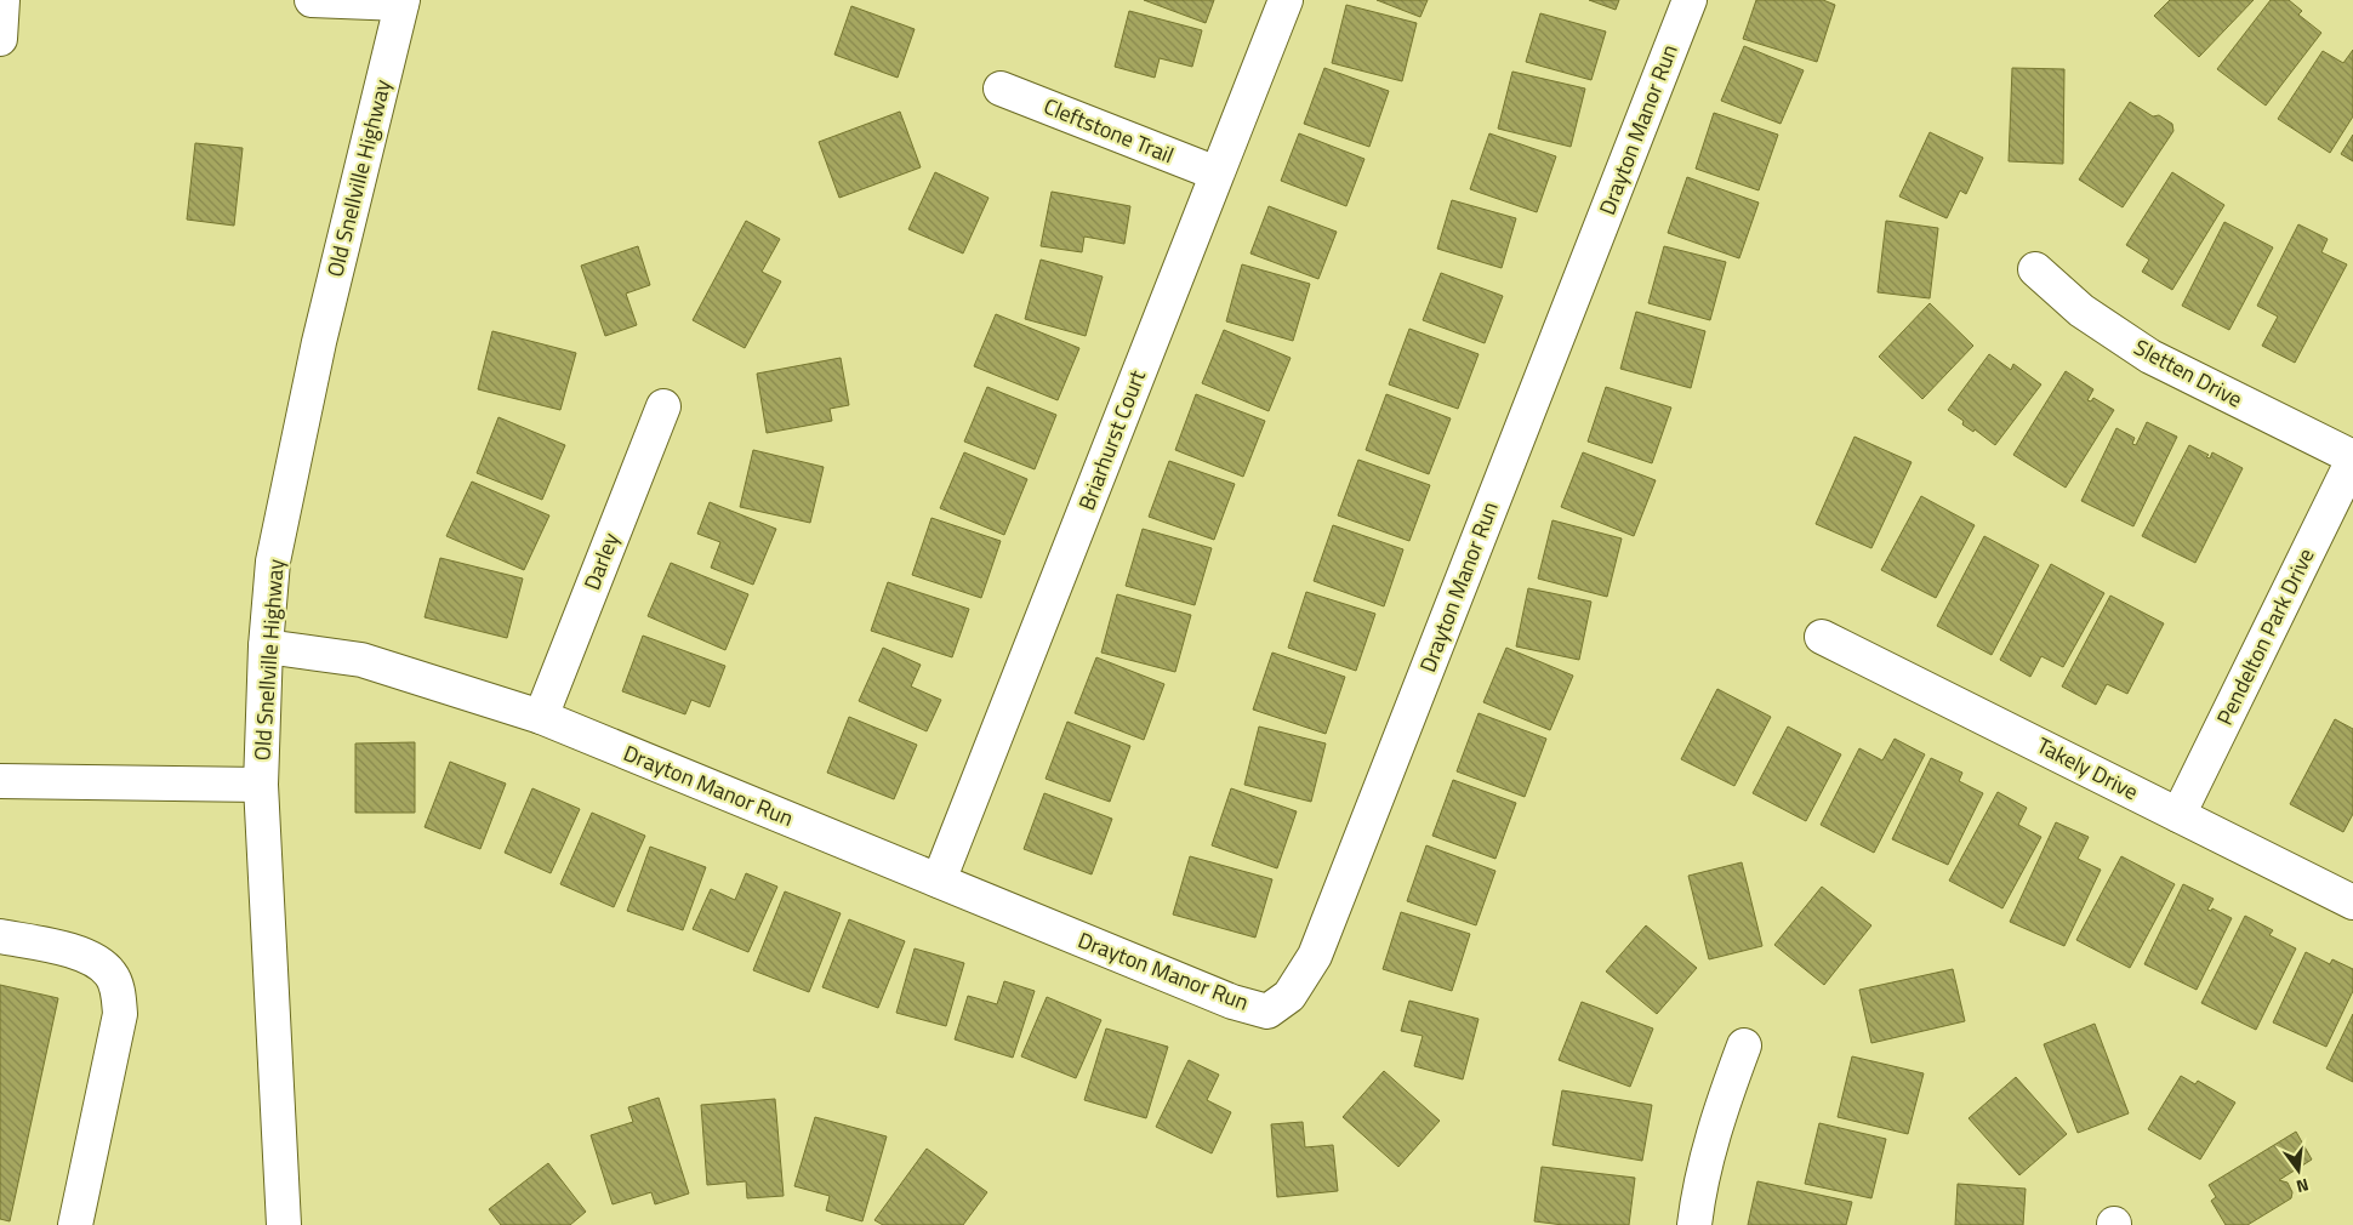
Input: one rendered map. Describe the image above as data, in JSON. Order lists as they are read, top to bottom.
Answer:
{
  "streets": {
    "street": [
      "Drayton Manor Run",
      "Cleftstone Trail",
      "Old Snellville Highway",
      "Sletten Drive",
      "Briarhurst Court",
      "Darley",
      "Pendelton Park Drive",
      "Takely Drive"
    ]
  },
  "crossings": [
    ["Drayton Manor Run", "Old Snellville Highway"],
    ["Drayton Manor Run", "Briarhurst Court"],
    ["Drayton Manor Run", "Darley"],
    ["Cleftstone Trail", "Briarhurst Court"],
    ["Sletten Drive", "Pendelton Park Drive"],
    ["Pendelton Park Drive", "Takely Drive"]
  ],
  "north": "bottom"
}
